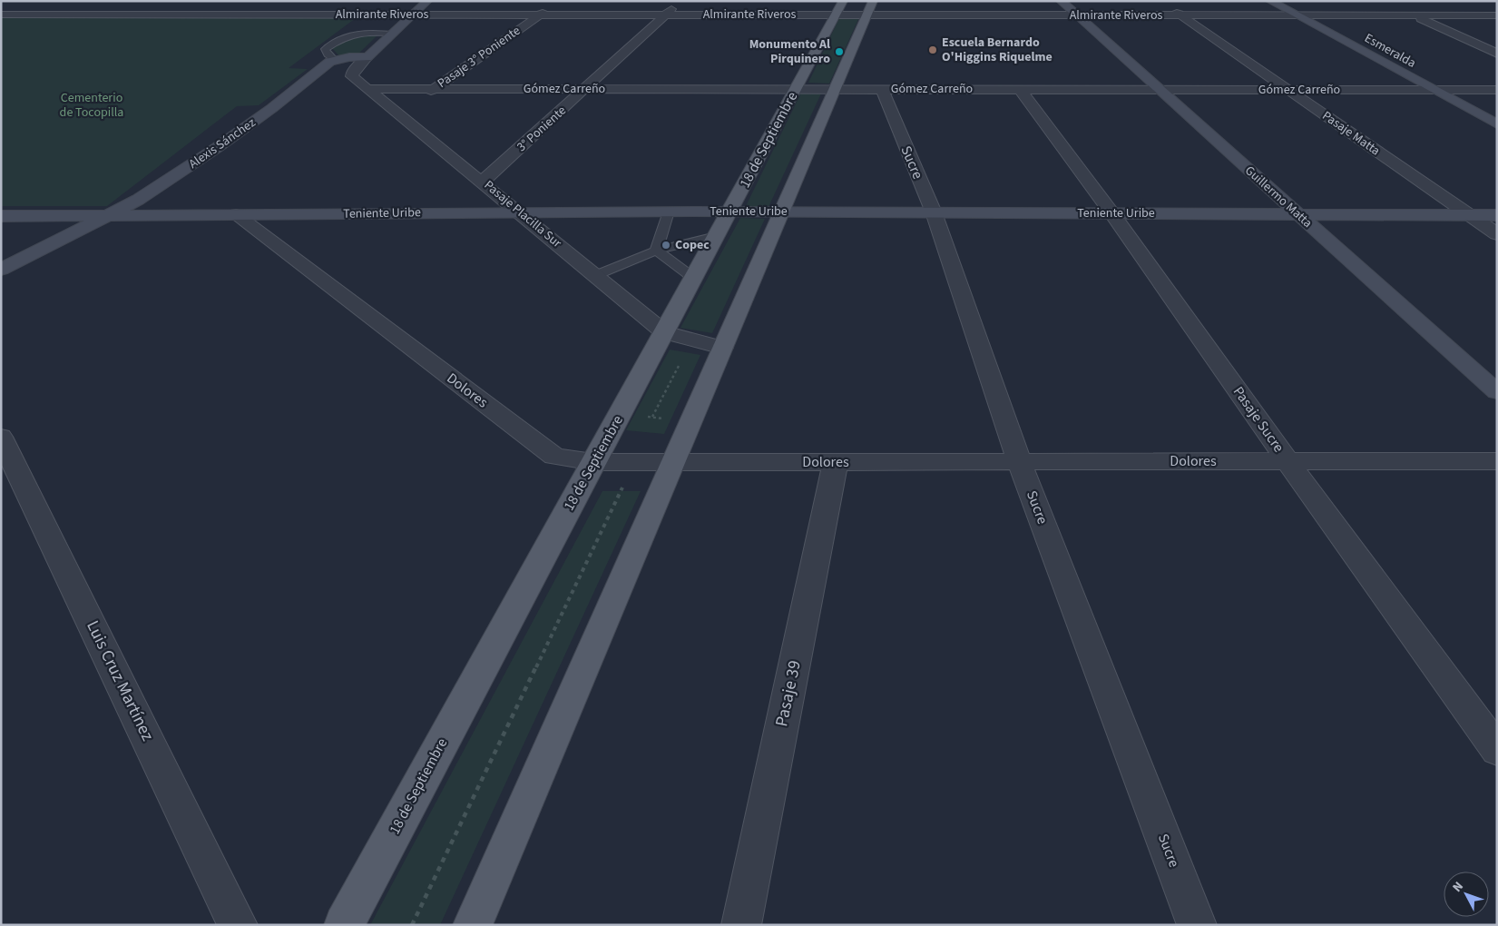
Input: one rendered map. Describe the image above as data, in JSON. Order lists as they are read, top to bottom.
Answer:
{
  "streets": {
    "main road": ["18 de Septiembre"],
    "street": [
      "Almirante Riveros",
      "Esmeralda",
      "Pasaje 3° Poniente",
      "Gómez Carreño",
      "3° Poniente",
      "Pasaje Matta",
      "Alexis Sánchez",
      "Sucre",
      "Guillermo Matta",
      "Teniente Uribe",
      "Pasaje Placilla Sur",
      "Dolores",
      "Pasaje Sucre",
      "Luis Cruz Martínez",
      "Pasaje 39"
    ]
  },
  "crossings": [
    ["Almirante Riveros", "Esmeralda"],
    ["Almirante Riveros", "Pasaje 3° Poniente"],
    ["Almirante Riveros", "3° Poniente"],
    ["Almirante Riveros", "Pasaje Matta"],
    ["Almirante Riveros", "18 de Septiembre"],
    ["Almirante Riveros", "Guillermo Matta"],
    ["Esmeralda", "Gómez Carreño"],
    ["Pasaje 3° Poniente", "Gómez Carreño"],
    ["Pasaje 3° Poniente", "Pasaje Placilla Sur"],
    ["Gómez Carreño", "3° Poniente"],
    ["Gómez Carreño", "Pasaje Matta"],
    ["Gómez Carreño", "18 de Septiembre"],
    ["Gómez Carreño", "Sucre"],
    ["Gómez Carreño", "Guillermo Matta"],
    ["Gómez Carreño", "Pasaje Placilla Sur"],
    ["Gómez Carreño", "Pasaje Sucre"],
    ["3° Poniente", "Pasaje Placilla Sur"],
    ["Pasaje Matta", "Teniente Uribe"],
    ["18 de Septiembre", "Teniente Uribe"],
    ["18 de Septiembre", "Pasaje Placilla Sur"],
    ["18 de Septiembre", "Dolores"],
    ["Alexis Sánchez", "Teniente Uribe"],
    ["Alexis Sánchez", "Pasaje Placilla Sur"],
    ["Sucre", "Teniente Uribe"],
    ["Sucre", "Dolores"],
    ["Guillermo Matta", "Teniente Uribe"],
    ["Teniente Uribe", "Pasaje Placilla Sur"],
    ["Teniente Uribe", "Dolores"],
    ["Teniente Uribe", "Pasaje Sucre"],
    ["Dolores", "Pasaje Sucre"],
    ["Dolores", "Pasaje 39"]
  ],
  "parks": ["Cementerio de Tocopilla"],
  "places": ["Escuela Bernardo O'Higgins Riquelme", "Monumento Al Pirquinero", "Copec"],
  "north": "top left"
}
